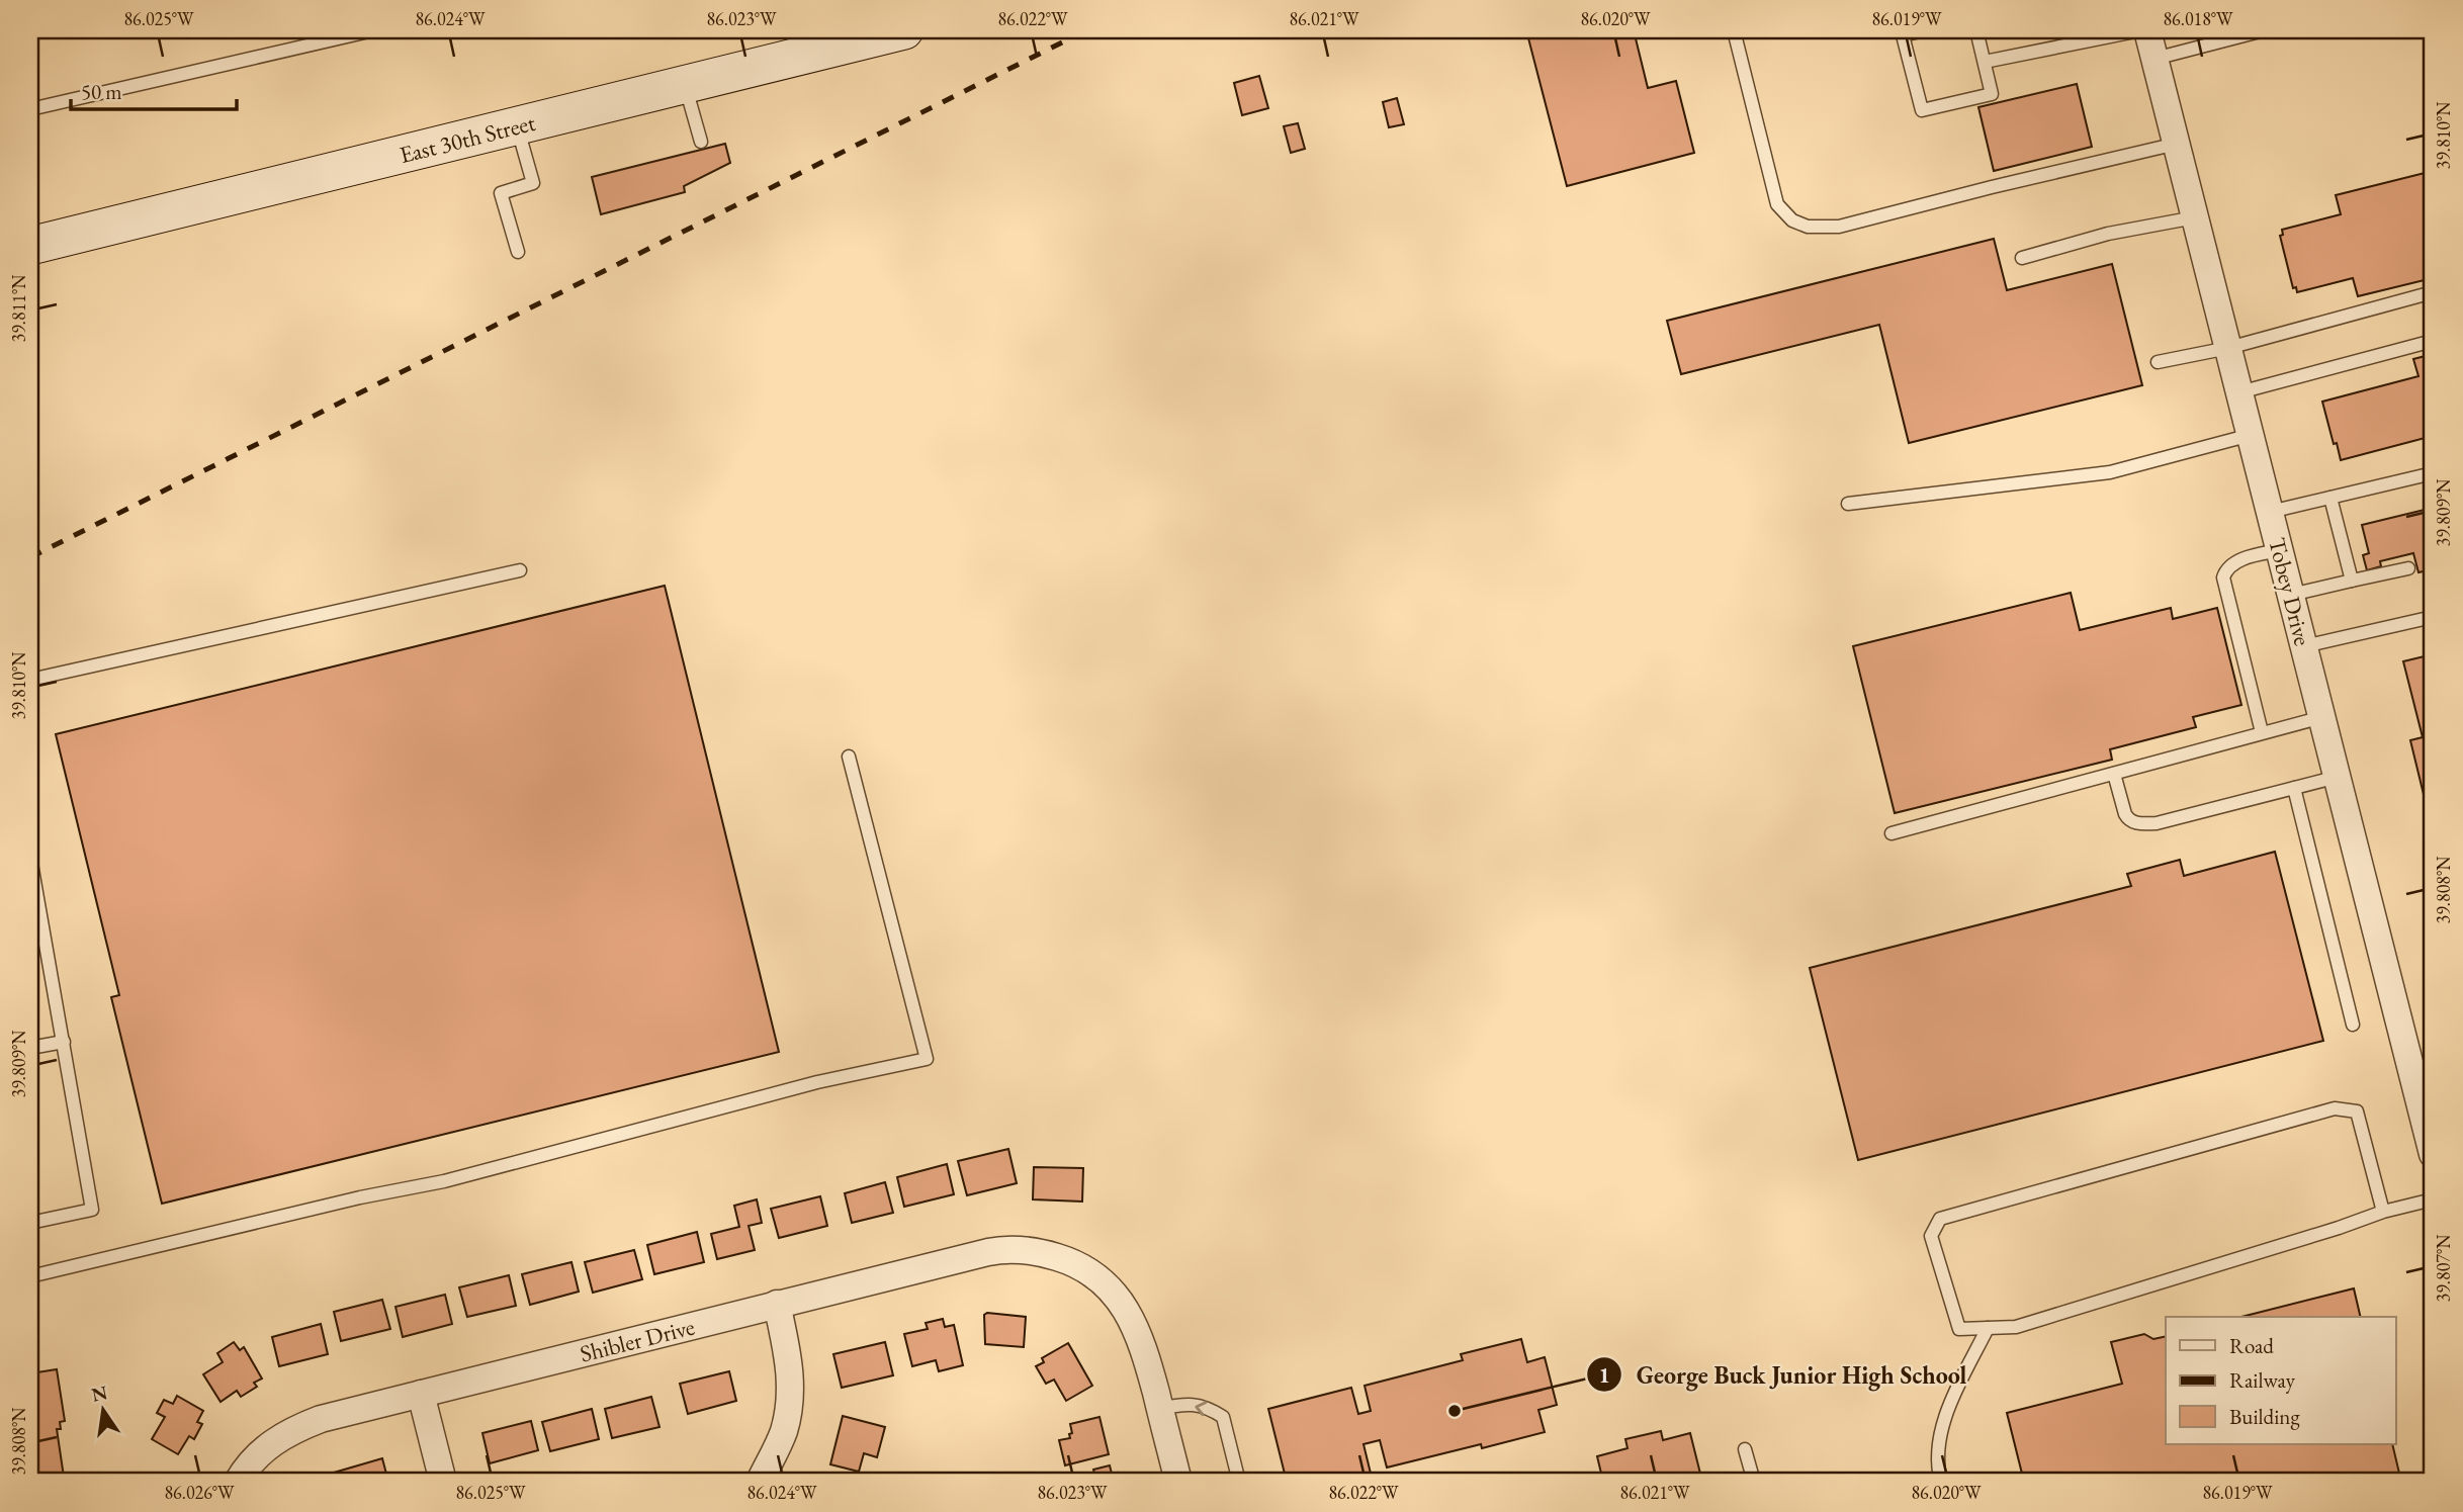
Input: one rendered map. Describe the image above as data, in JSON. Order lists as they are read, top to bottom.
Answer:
{
  "streets": {
    "main road": ["East 30th Street"],
    "street": ["Tobey Drive", "Shibler Drive"]
  },
  "places": ["George Buck Junior High School"],
  "legend": ["Road", "Railway", "Building"],
  "scale_bar": "50 m",
  "north": "top",
  "coordinates": [
    "86.025°W",
    "86.024°W",
    "86.023°W",
    "86.022°W",
    "86.021°W",
    "86.020°W",
    "86.019°W",
    "86.018°W",
    "39.810°N",
    "39.811°N",
    "39.809°N",
    "39.808°N",
    "39.807°N",
    "86.026°W"
  ]
}
